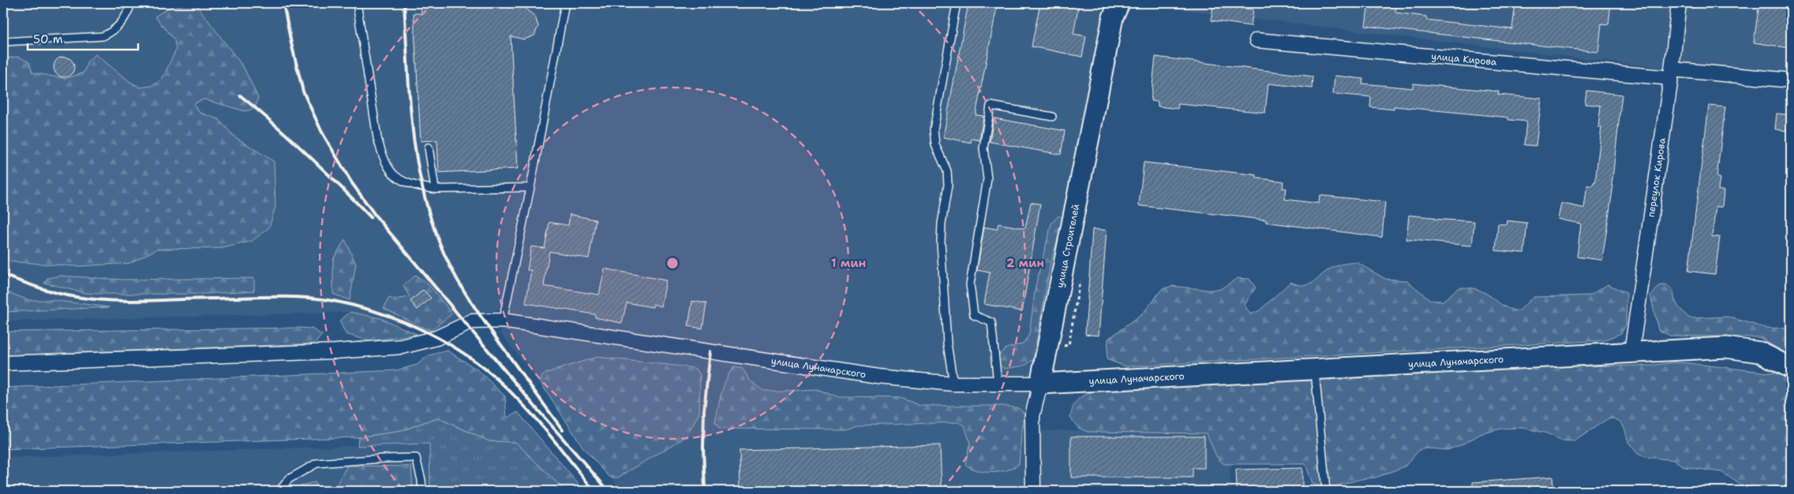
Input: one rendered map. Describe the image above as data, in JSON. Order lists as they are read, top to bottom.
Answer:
{
  "streets": {
    "main road": ["улица Строителей", "улица Луначарского"],
    "street": ["улица Кирова", "переулок Кирова"]
  },
  "crossings": [
    ["улица Кирова", "переулок Кирова"],
    ["переулок Кирова", "улица Луначарского"],
    ["улица Строителей", "улица Луначарского"]
  ],
  "scale_bar": "50 m",
  "rings": ["1 мин", "2 мин"]
}
